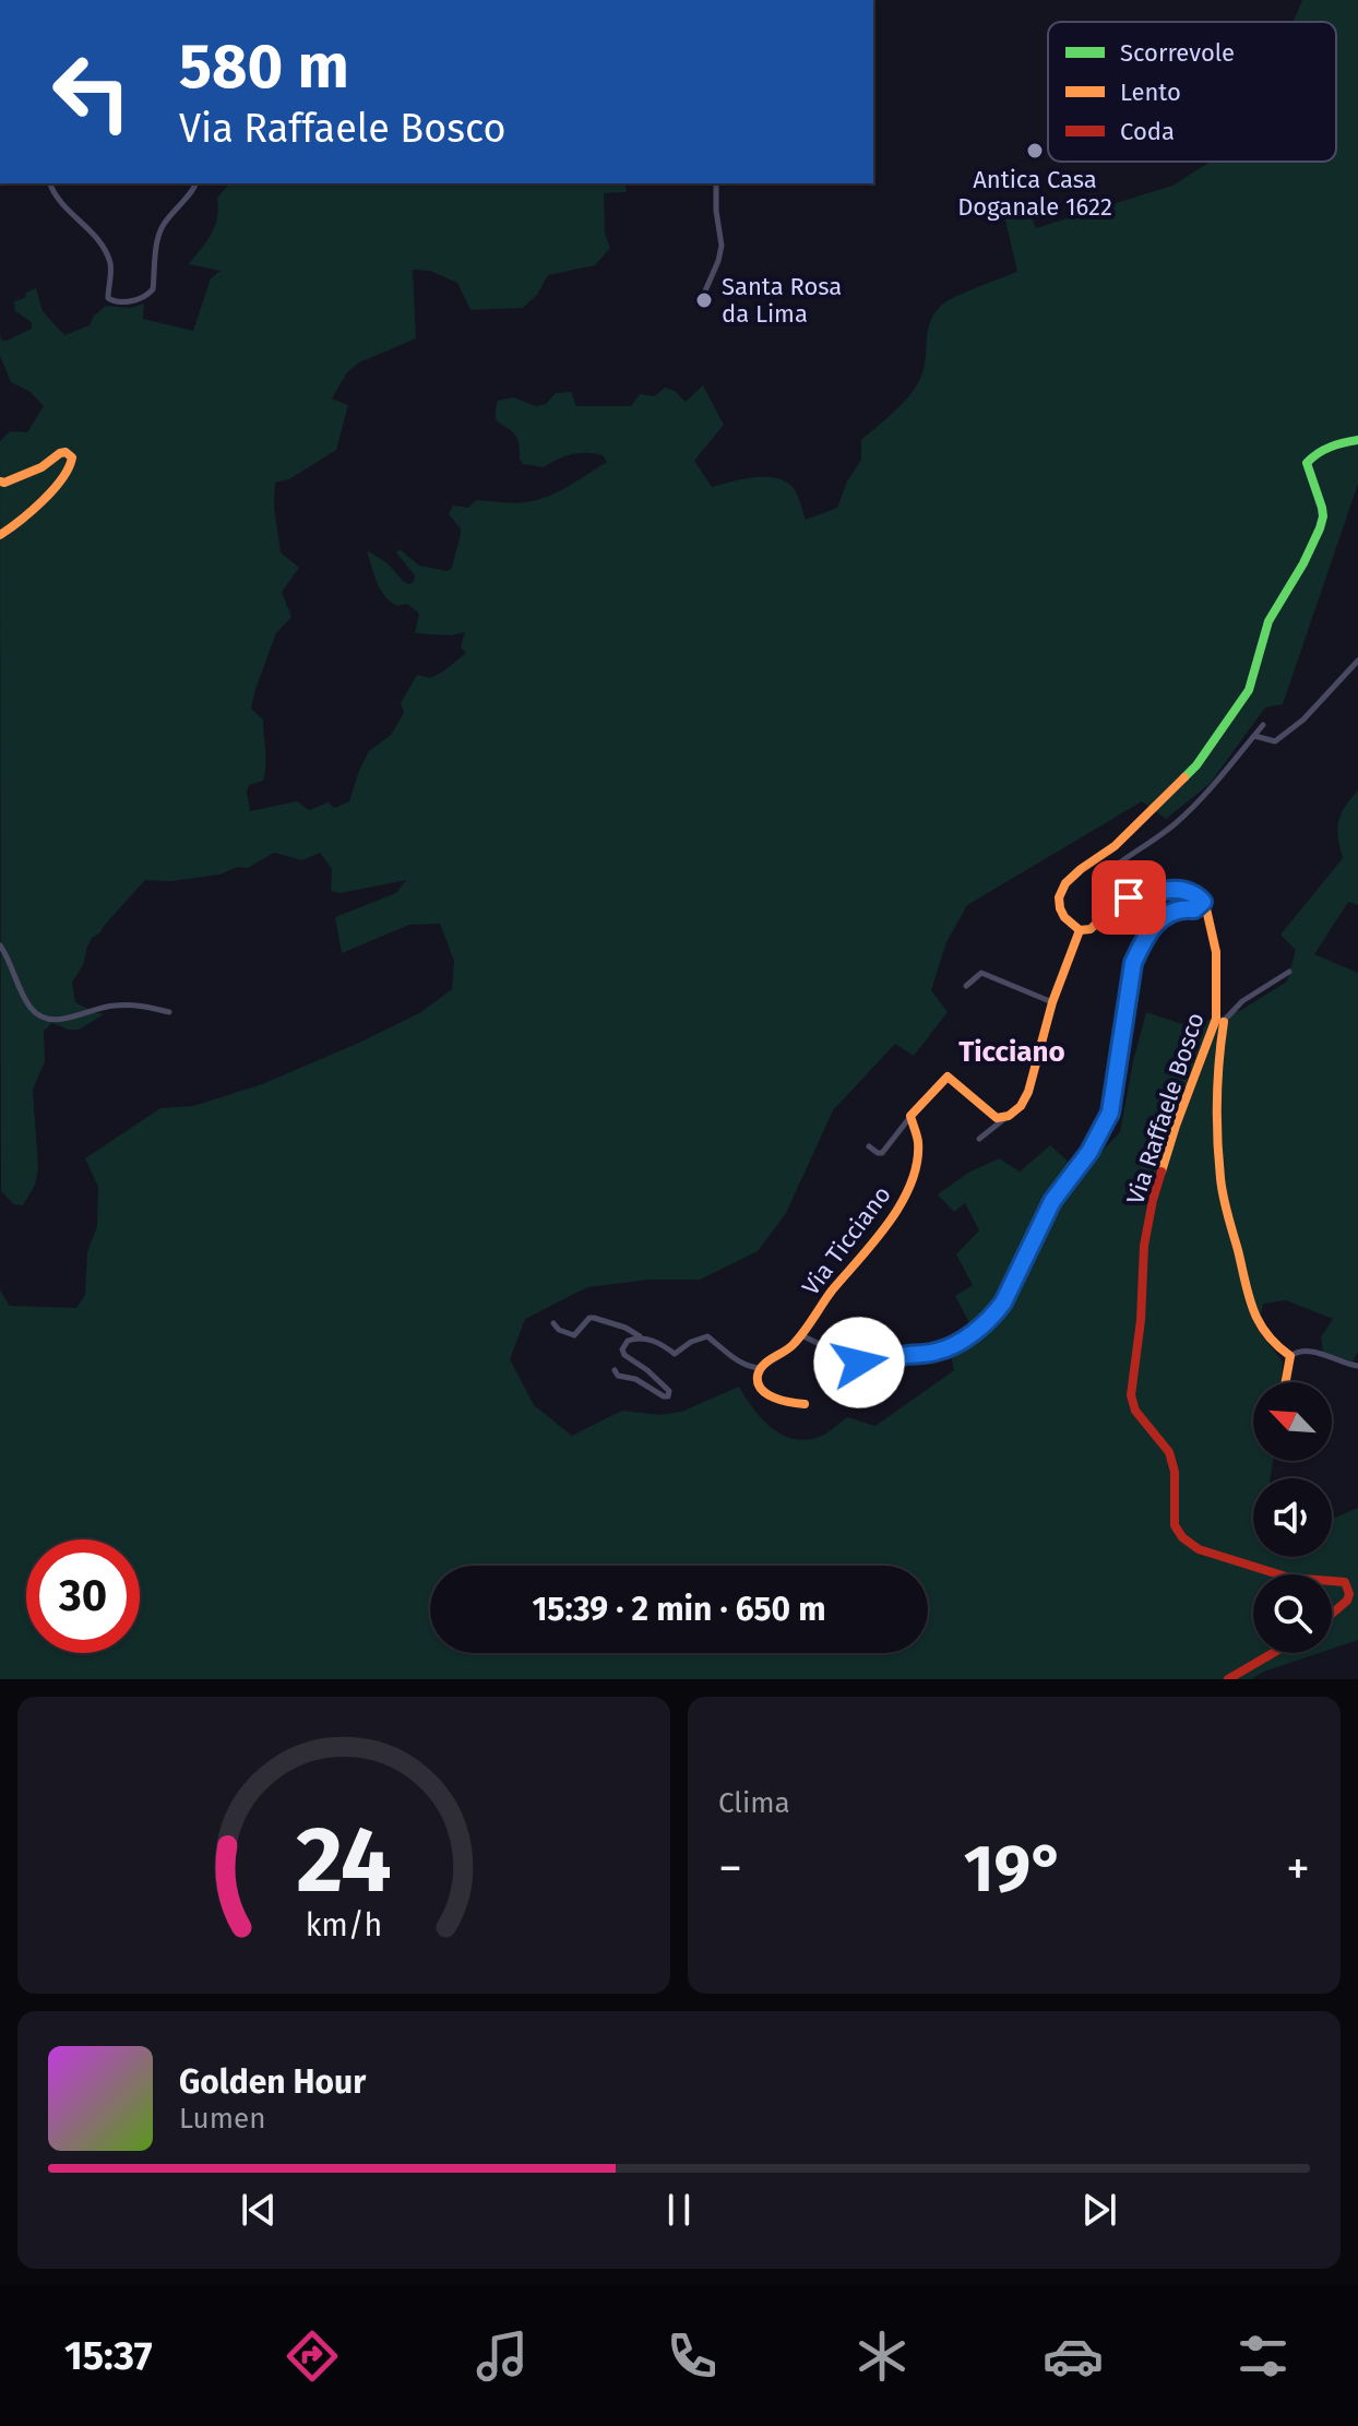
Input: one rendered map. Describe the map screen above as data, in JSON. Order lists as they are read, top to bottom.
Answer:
{
  "streets": {
    "street": ["Via Raffaele Bosco", "Via Ticciano"]
  },
  "districts": ["Ticciano"],
  "places": ["Antica Casa Doganale 1622", "Santa Rosa da Lima"],
  "legend": ["Scorrevole", "Lento", "Coda"],
  "north": "top left",
  "page": {
    "turn": ["580 m", "Via Raffaele Bosco"],
    "limit": "30",
    "trip": "15:39 · 2 min · 650 m",
    "tile": "Clima",
    "heat": ["−", "19°", "+"],
    "song": ["Golden Hour", "Lumen"],
    "tabs": "15:37",
    "gauge": ["24", "km/h"]
  }
}
